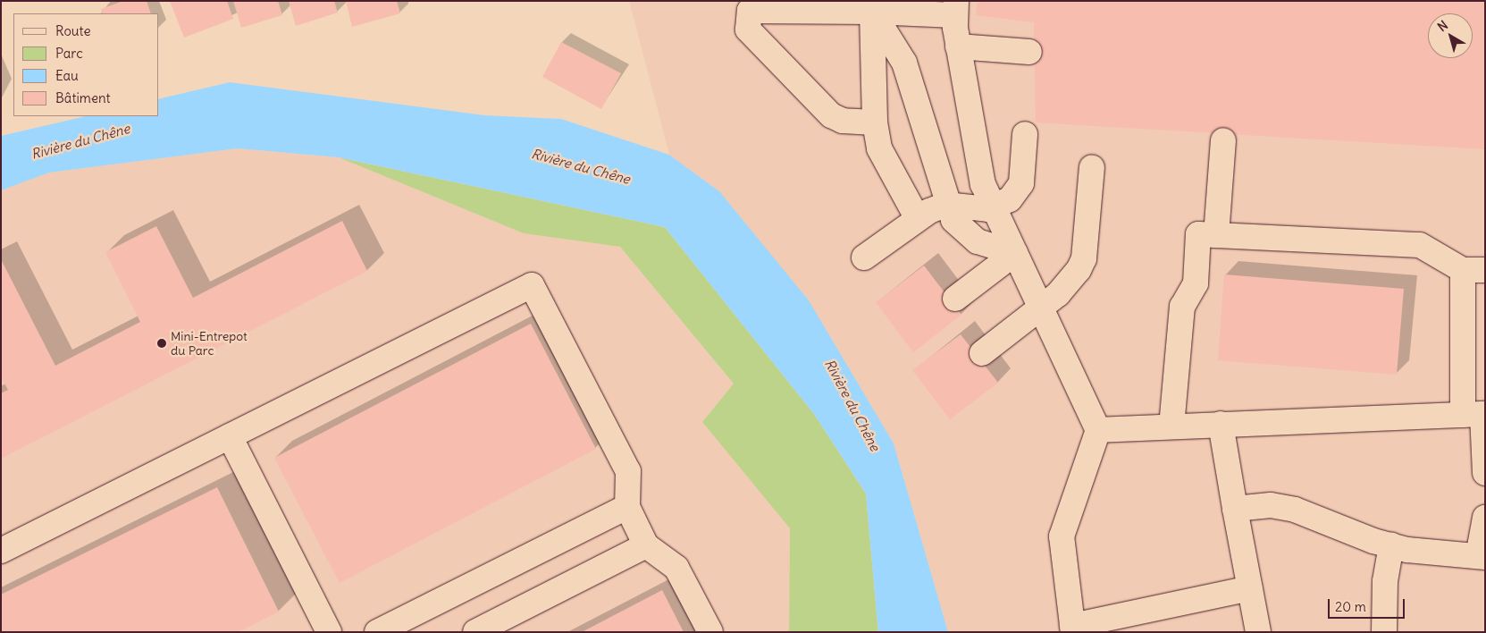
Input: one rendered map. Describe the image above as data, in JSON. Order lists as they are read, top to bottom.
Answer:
{
  "water": ["Rivière du Chêne"],
  "places": ["Mini-Entrepot du Parc"],
  "legend": [
    "Route",
    "Parc",
    "Eau",
    "Bâtiment"
  ],
  "scale_bar": "20 m",
  "north": "top left"
}
